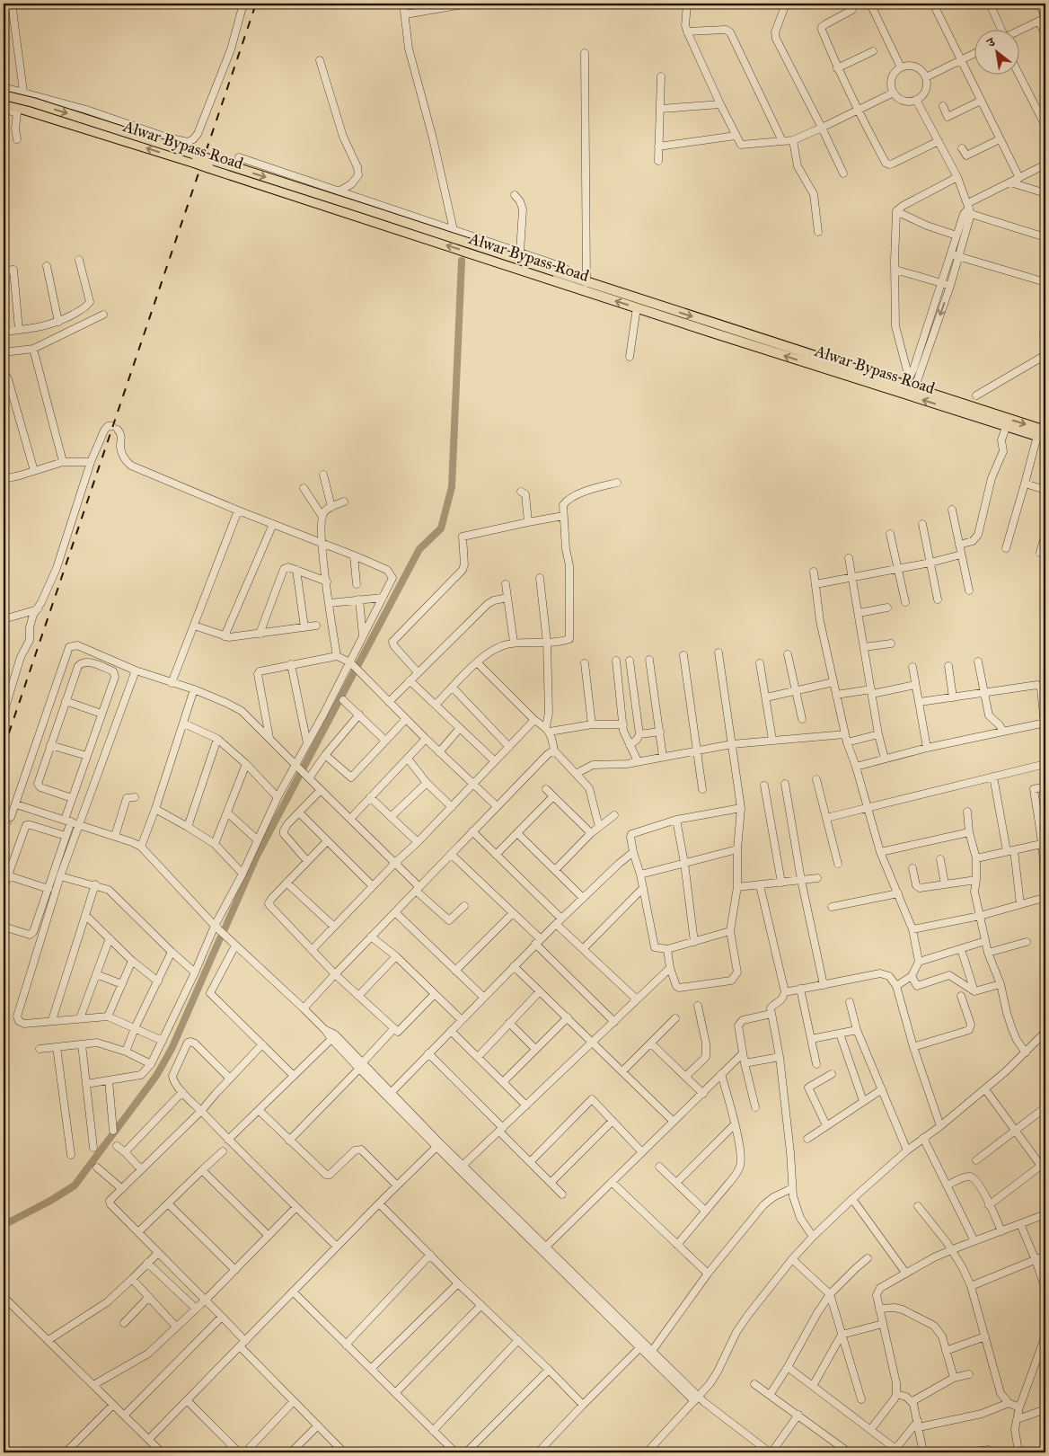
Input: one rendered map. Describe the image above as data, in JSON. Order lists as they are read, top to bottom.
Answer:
{
  "streets": {
    "main road": ["Alwar Bypass Road"]
  },
  "north": "top left"
}
